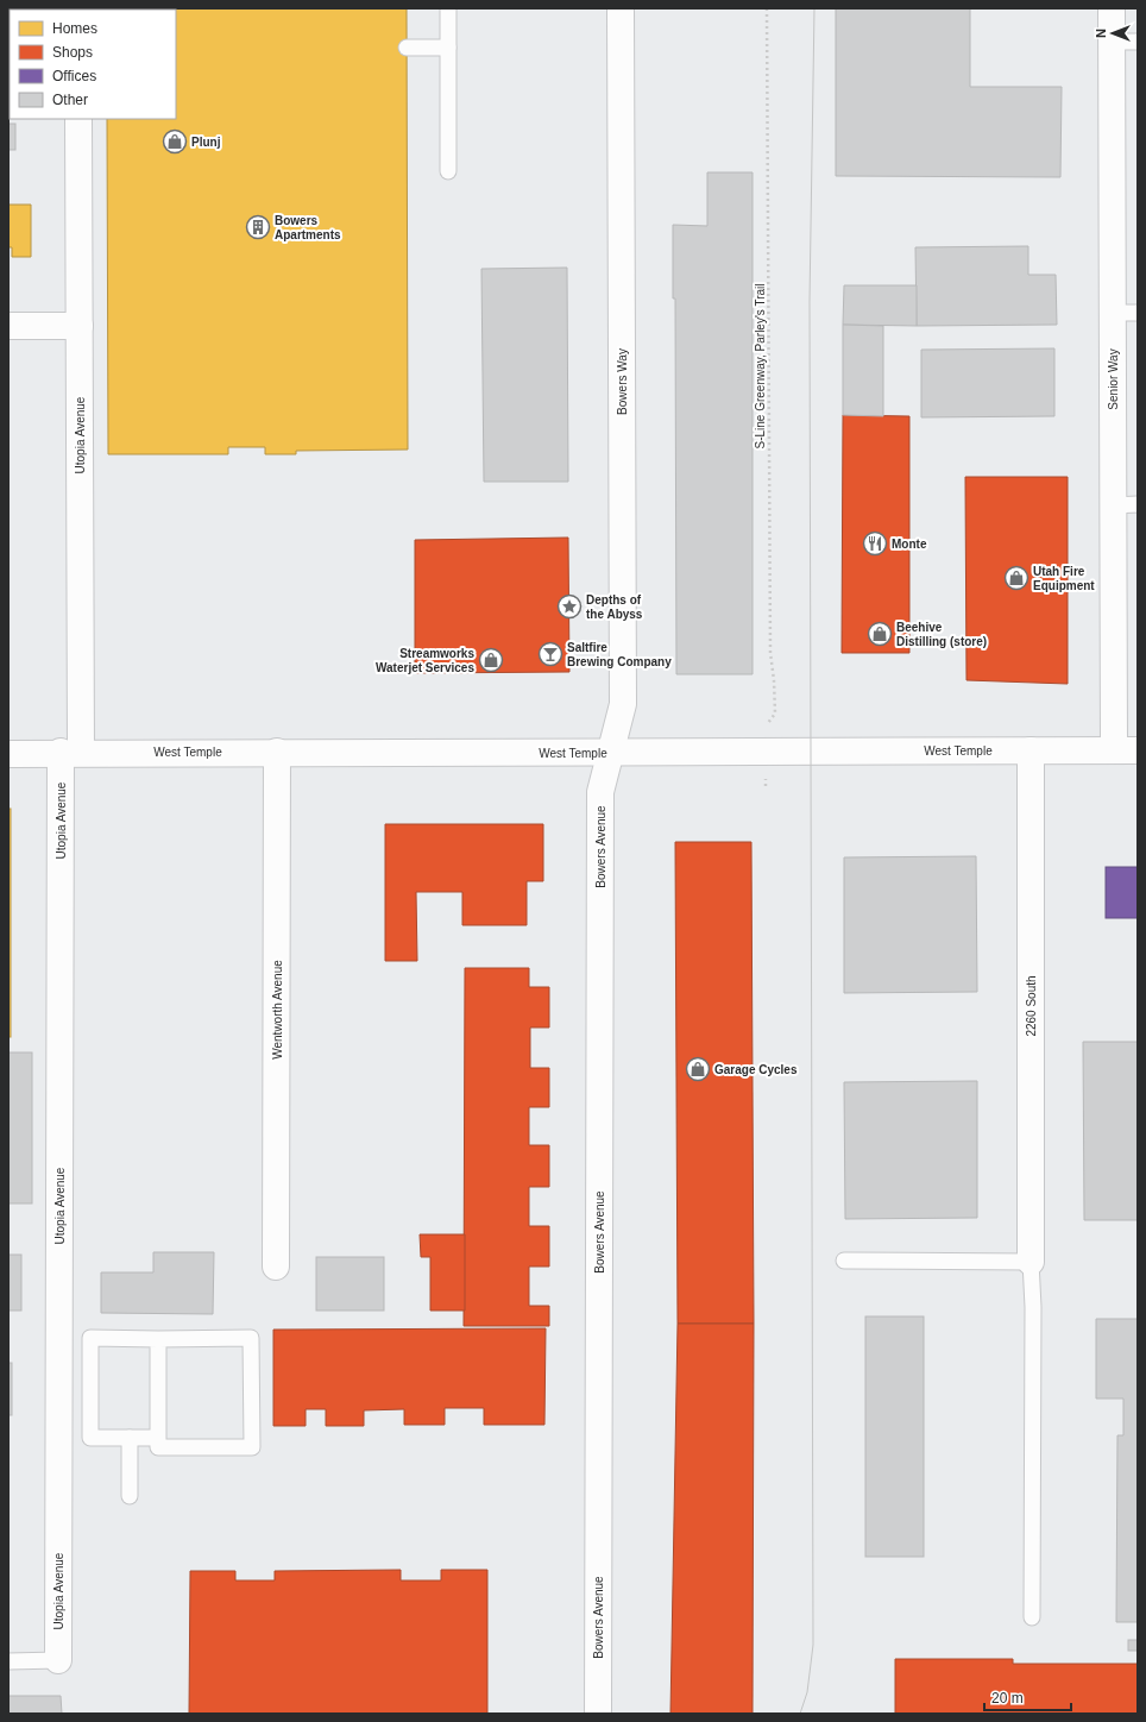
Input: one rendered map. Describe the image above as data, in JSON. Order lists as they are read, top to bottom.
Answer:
{
  "streets": {
    "street": [
      "Senior Way",
      "Bowers Way",
      "Utopia Avenue",
      "West Temple",
      "Bowers Avenue",
      "2260 South",
      "Wentworth Avenue"
    ],
    "path": ["S-Line Greenway, Parley's Trail"]
  },
  "crossings": [
    ["Senior Way", "West Temple"],
    ["Bowers Way", "West Temple"],
    ["Bowers Way", "Bowers Avenue"],
    ["Utopia Avenue", "West Temple"],
    ["West Temple", "Bowers Avenue"],
    ["West Temple", "2260 South"],
    ["West Temple", "Wentworth Avenue"]
  ],
  "places": {
    "shop": [
      "Plunj",
      "Utah Fire Equipment",
      "Beehive Distilling (store)",
      "Streamworks Waterjet Services",
      "Garage Cycles"
    ],
    "building": ["Bowers Apartments"],
    "restaurant": ["Monte"],
    "place": ["Depths of the Abyss"],
    "bar": ["Saltfire Brewing Company"]
  },
  "legend": [
    "Homes",
    "Shops",
    "Offices",
    "Other"
  ],
  "scale_bar": "20 m",
  "north": "left"
}
